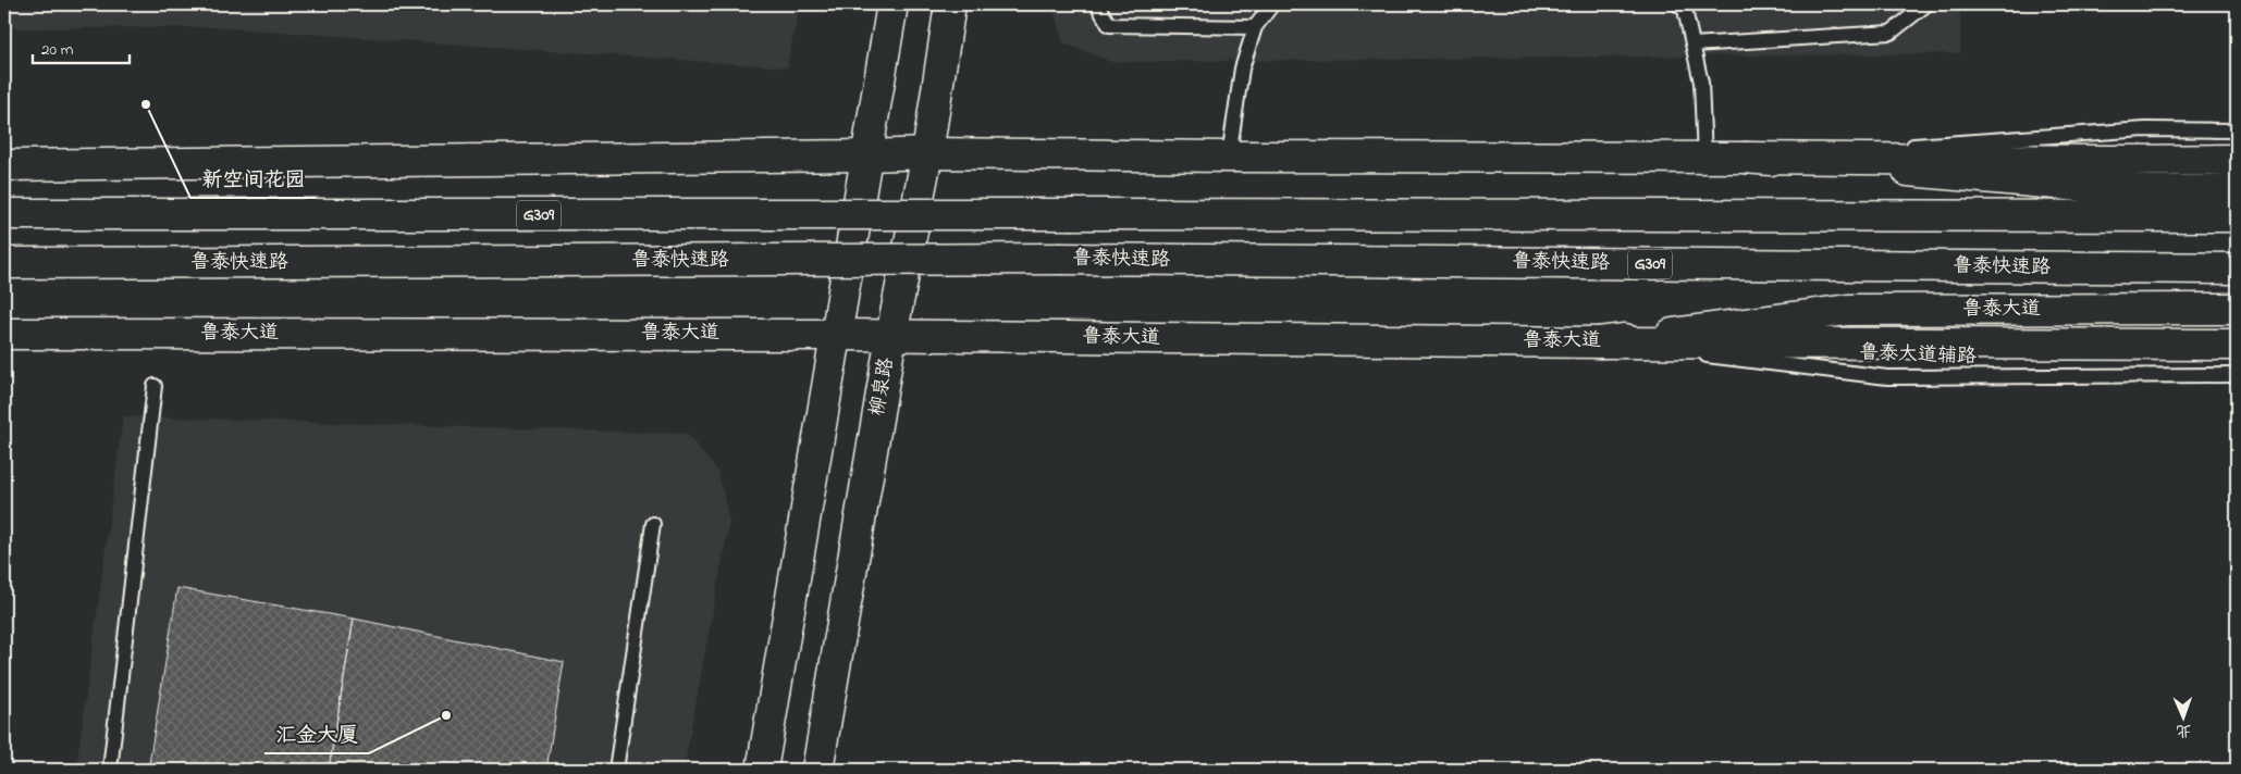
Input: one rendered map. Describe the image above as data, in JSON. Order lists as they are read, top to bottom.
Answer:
{
  "streets": {
    "main road": [
      "G309",
      "鲁泰快速路",
      "鲁泰大道",
      "柳泉路"
    ],
    "lane": ["鲁泰大道辅路"]
  },
  "crossings": [
    ["鲁泰大道", "鲁泰大道辅路"],
    ["鲁泰大道", "柳泉路"]
  ],
  "places": ["新空间花园", "汇金大厦"],
  "scale_bar": "20 m",
  "north": "bottom"
}
